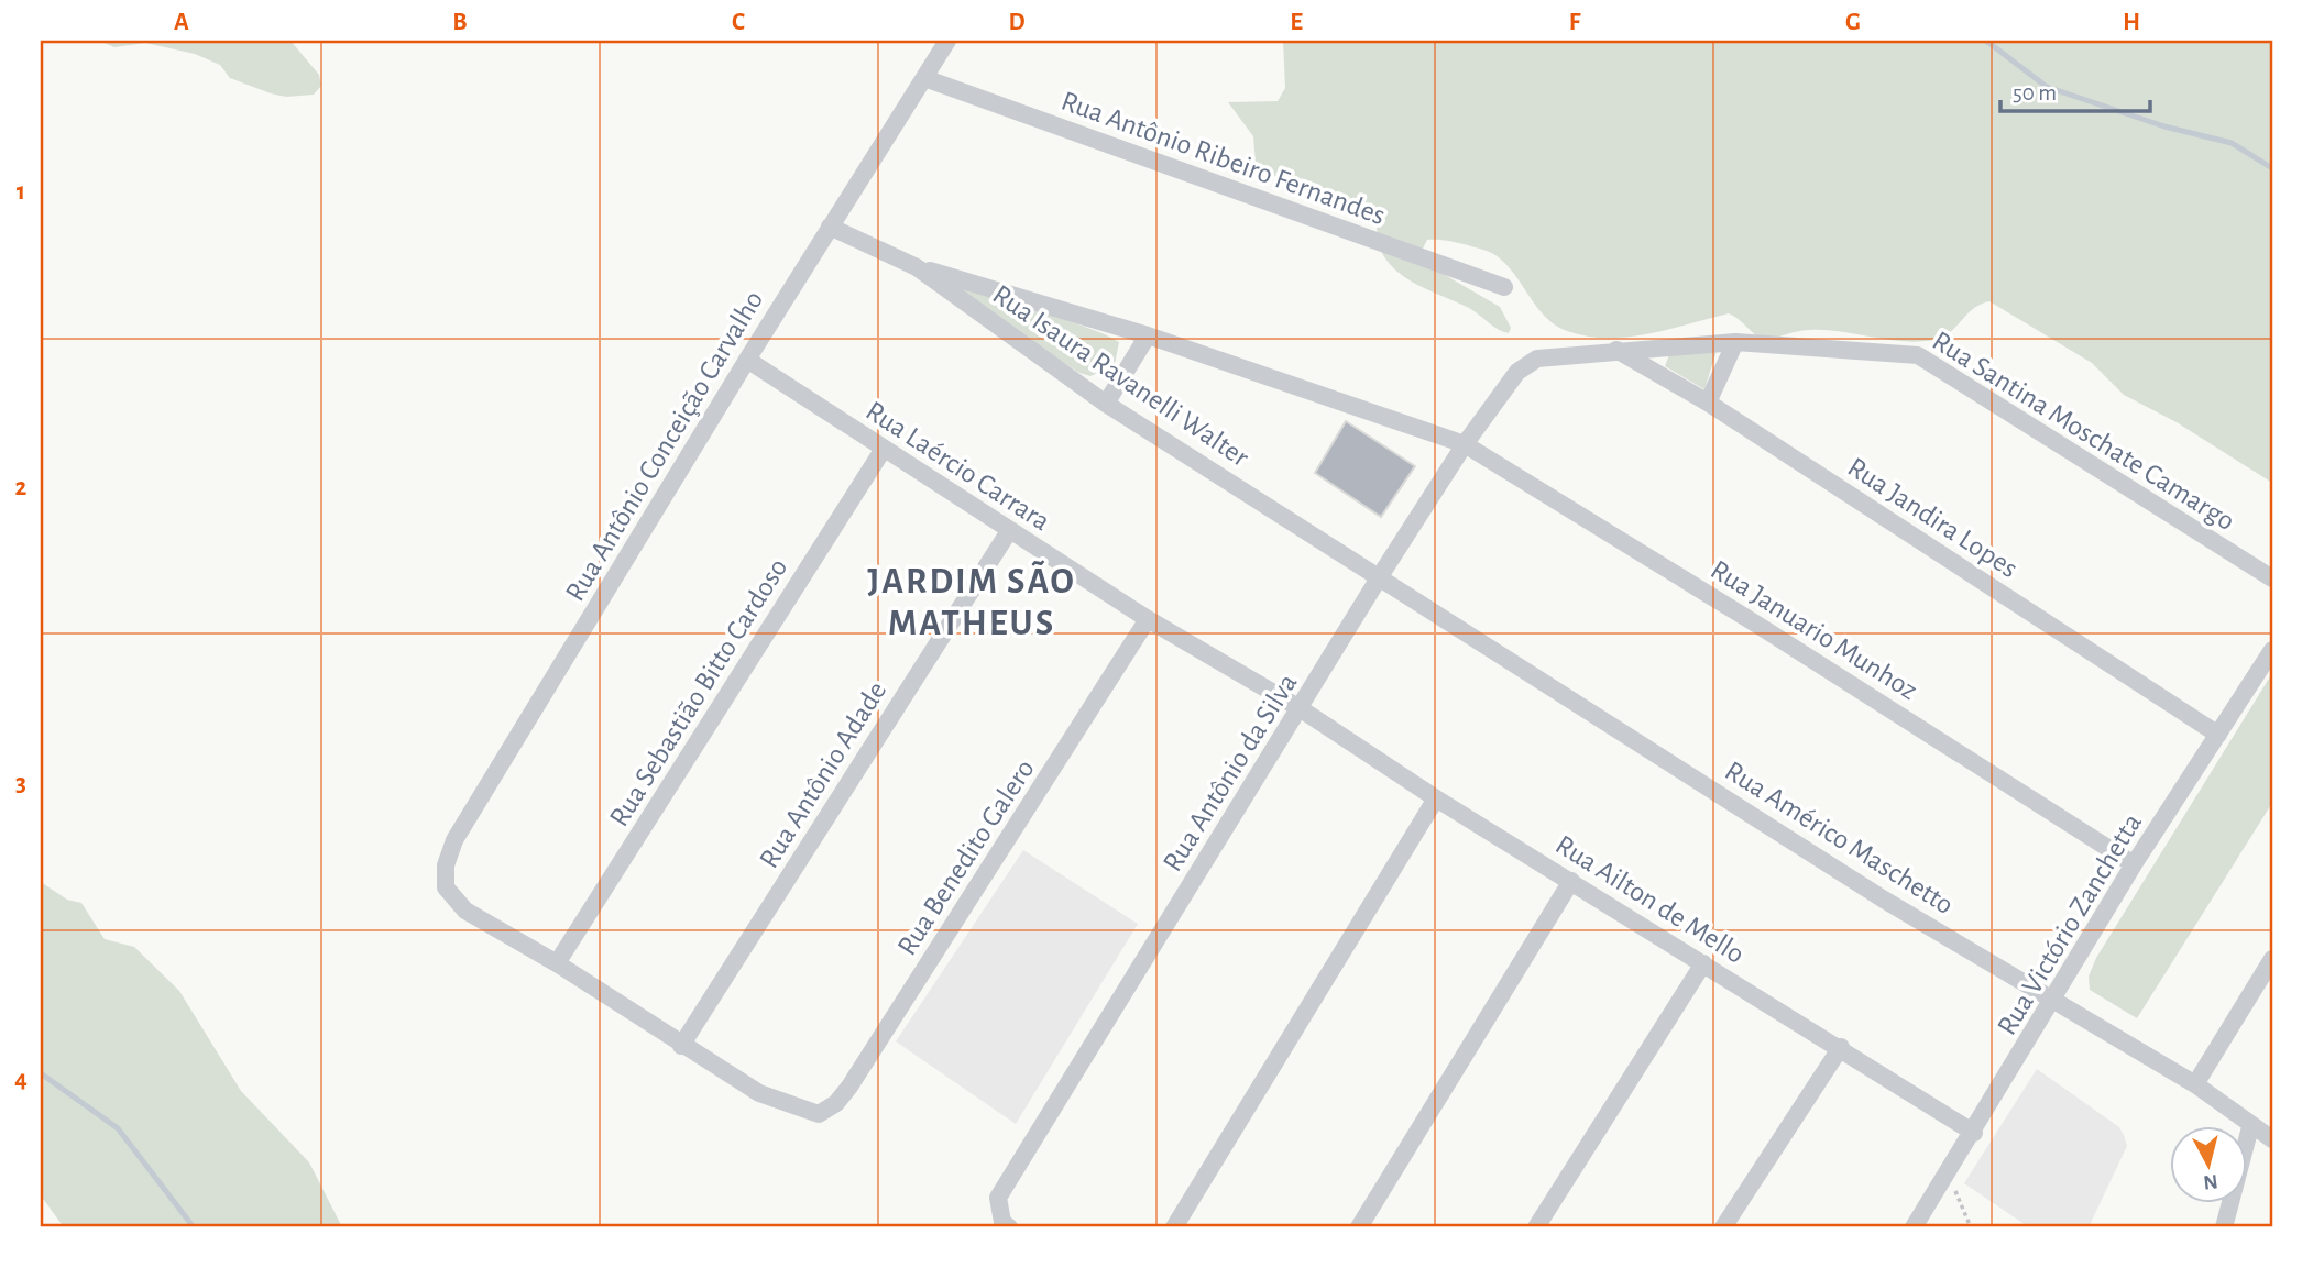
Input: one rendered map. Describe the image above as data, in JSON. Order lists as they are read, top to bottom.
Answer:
{
  "streets": {
    "street": [
      "Rua Antônio Ribeiro Fernandes",
      "Rua Isaura Ravanelli Walter",
      "Rua Santina Moschate Camargo",
      "Rua Antônio Conceição Carvalho",
      "Rua Laércio Carrara",
      "Rua Jandira Lopes",
      "Rua Januario Munhoz",
      "Rua Sebastião Bitto Cardoso",
      "Rua Antônio da Silva",
      "Rua Antônio Adade",
      "Rua Américo Maschetto",
      "Rua Benedito Galero",
      "Rua Ailton de Mello",
      "Rua Victório Zanchetta"
    ]
  },
  "crossings": [
    ["Rua Antônio Ribeiro Fernandes", "Rua Antônio Conceição Carvalho"],
    ["Rua Isaura Ravanelli Walter", "Rua Antônio Conceição Carvalho"],
    ["Rua Isaura Ravanelli Walter", "Rua Januario Munhoz"],
    ["Rua Isaura Ravanelli Walter", "Rua Antônio da Silva"],
    ["Rua Isaura Ravanelli Walter", "Rua Américo Maschetto"],
    ["Rua Santina Moschate Camargo", "Rua Jandira Lopes"],
    ["Rua Santina Moschate Camargo", "Rua Antônio da Silva"],
    ["Rua Antônio Conceição Carvalho", "Rua Laércio Carrara"],
    ["Rua Antônio Conceição Carvalho", "Rua Sebastião Bitto Cardoso"],
    ["Rua Laércio Carrara", "Rua Sebastião Bitto Cardoso"],
    ["Rua Laércio Carrara", "Rua Antônio da Silva"],
    ["Rua Laércio Carrara", "Rua Antônio Adade"],
    ["Rua Laércio Carrara", "Rua Benedito Galero"],
    ["Rua Laércio Carrara", "Rua Ailton de Mello"],
    ["Rua Jandira Lopes", "Rua Victório Zanchetta"],
    ["Rua Januario Munhoz", "Rua Antônio da Silva"],
    ["Rua Januario Munhoz", "Rua Victório Zanchetta"],
    ["Rua Antônio da Silva", "Rua Américo Maschetto"],
    ["Rua Antônio da Silva", "Rua Ailton de Mello"],
    ["Rua Antônio Adade", "Rua Benedito Galero"],
    ["Rua Américo Maschetto", "Rua Victório Zanchetta"],
    ["Rua Ailton de Mello", "Rua Victório Zanchetta"]
  ],
  "districts": ["JARDIM SÃO MATHEUS"],
  "scale_bar": "50 m",
  "north": "bottom",
  "grid": {
    "columns": [
      "A",
      "B",
      "C",
      "D",
      "E",
      "F",
      "G",
      "H"
    ],
    "rows": [
      "1",
      "2",
      "3",
      "4"
    ]
  }
}
